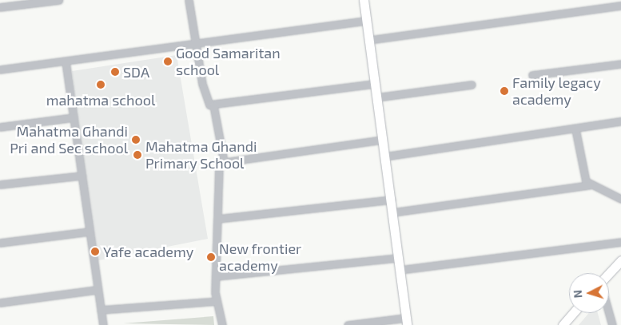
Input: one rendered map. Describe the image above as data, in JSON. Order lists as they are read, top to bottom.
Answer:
{
  "places": [
    "Good Samaritan school",
    "SDA",
    "mahatma school",
    "Family legacy academy",
    "Mahatma Ghandi Pri and Sec school",
    "Mahatma Ghandi Primary School",
    "Yafe academy",
    "New frontier academy"
  ],
  "north": "left"
}
